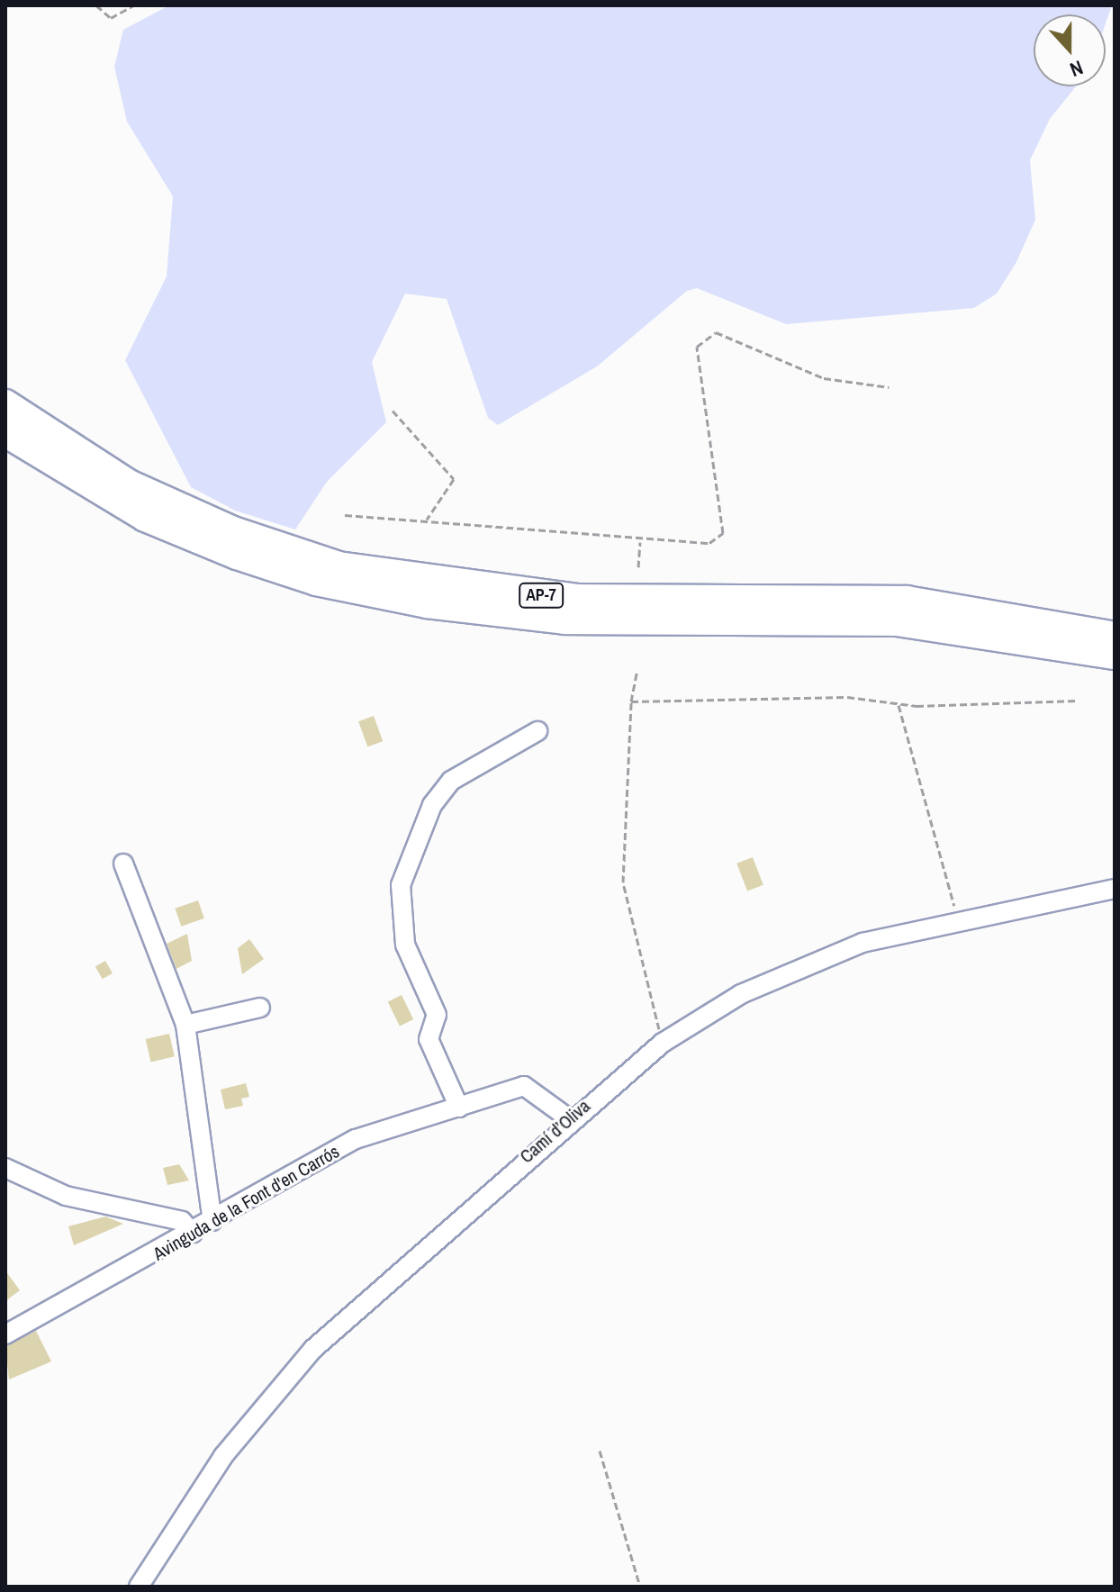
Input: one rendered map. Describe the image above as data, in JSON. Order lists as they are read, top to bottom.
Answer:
{
  "streets": {
    "highway": ["AP-7"],
    "street": ["Camí d’Oliva", "Avinguda de la Font d'en Carrós"]
  },
  "crossings": [
    ["Camí d’Oliva", "Avinguda de la Font d'en Carrós"]
  ],
  "north": "bottom"
}
